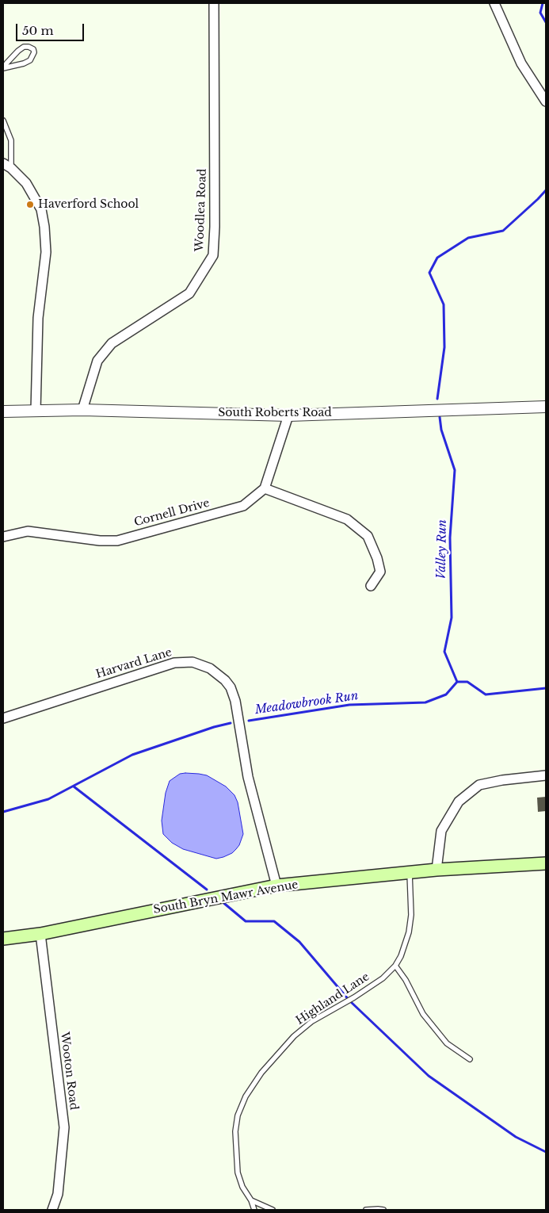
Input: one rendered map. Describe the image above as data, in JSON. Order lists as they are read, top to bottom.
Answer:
{
  "streets": {
    "main road": ["South Bryn Mawr Avenue"],
    "street": [
      "Woodlea Road",
      "South Roberts Road",
      "Cornell Drive",
      "Harvard Lane",
      "Wooton Road"
    ],
    "lane": ["Highland Lane"]
  },
  "crossings": [
    ["Woodlea Road", "South Roberts Road"],
    ["Harvard Lane", "South Bryn Mawr Avenue"],
    ["South Bryn Mawr Avenue", "Highland Lane"],
    ["South Bryn Mawr Avenue", "Wooton Road"]
  ],
  "water": ["Valley Run", "Meadowbrook Run"],
  "places": ["Haverford School"],
  "scale_bar": "50 m"
}
